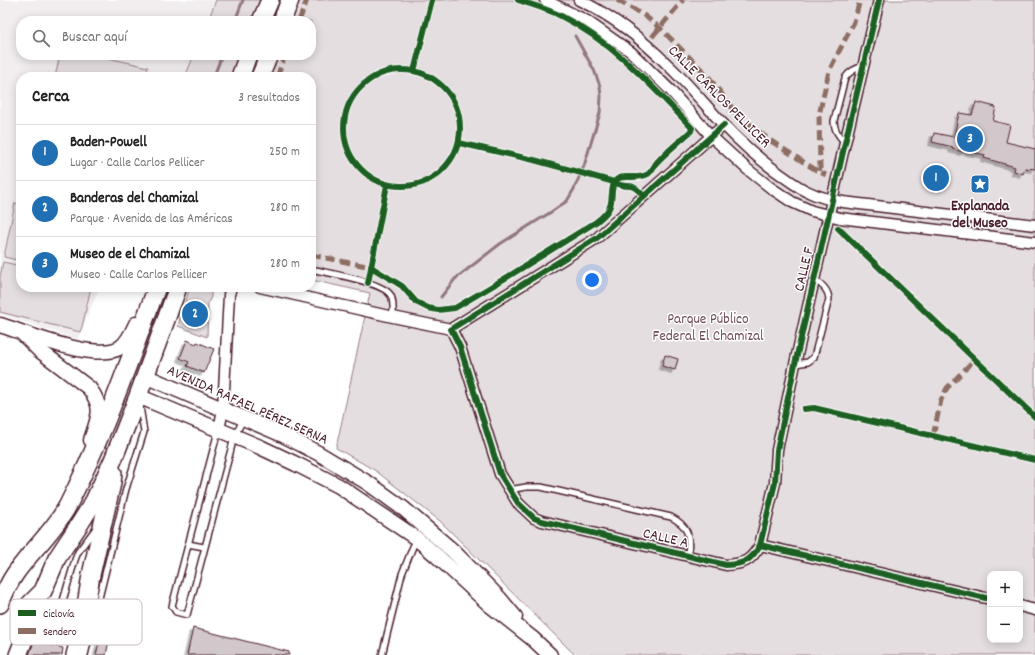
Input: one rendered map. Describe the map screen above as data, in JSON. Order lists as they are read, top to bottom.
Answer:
{
  "streets": {
    "main road": ["AVENIDA RAFAEL PÉREZ SERNA"],
    "street": ["CALLE CARLOS PELLICER", "CALLE F", "CALLE A"]
  },
  "crossings": [
    ["CALLE CARLOS PELLICER", "CALLE F"],
    ["CALLE F", "CALLE A"]
  ],
  "parks": ["Parque Público Federal El Chamizal"],
  "places": {
    "place": ["Explanada del Museo"]
  },
  "legend": ["Ciclovía", "Sendero"],
  "page": {
    "search": "Buscar aquí",
    "heading": ["Cerca", "3 resultados"],
    "pins": ["3", "1", "2"],
    "list": [
      {
        "mark": "1",
        "name": "Baden-Powell",
        "note": "Lugar · Calle Carlos Pellicer",
        "value": "250 m"
      },
      {
        "mark": "2",
        "name": "Banderas del Chamizal",
        "note": "Parque · Avenida de las Américas",
        "value": "280 m"
      },
      {
        "mark": "3",
        "name": "Museo de el Chamizal",
        "note": "Museo · Calle Carlos Pellicer",
        "value": "280 m"
      }
    ],
    "map_buttons": ["+", "−"]
  }
}
